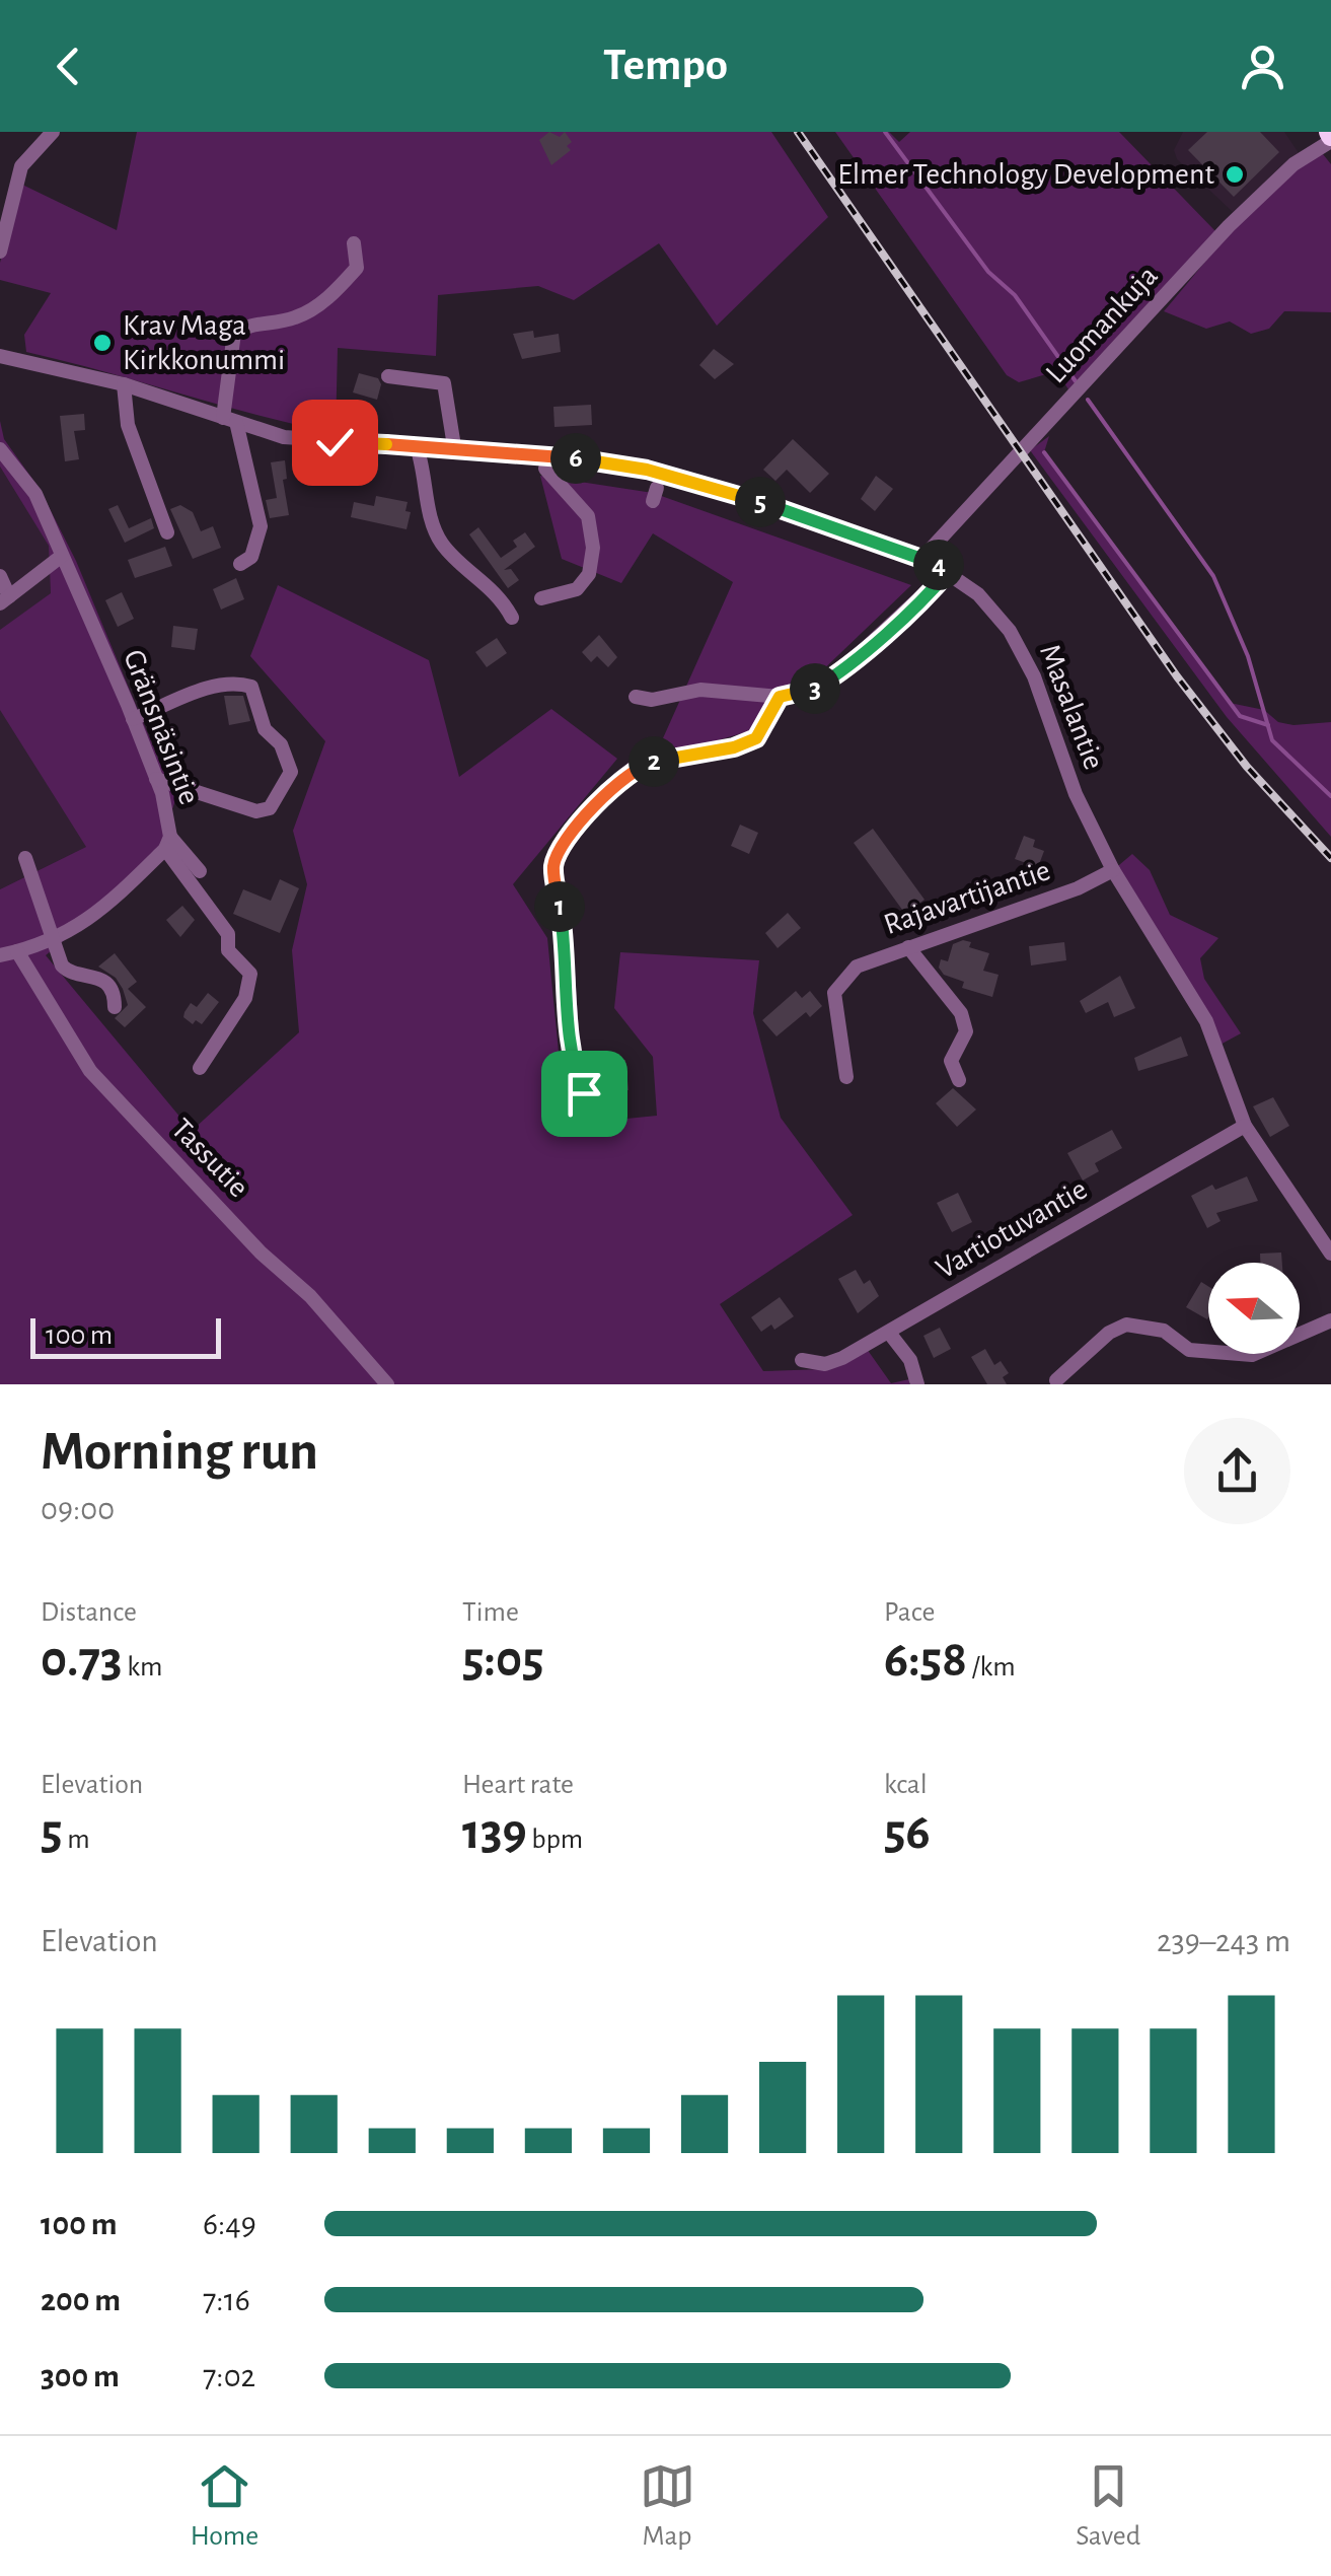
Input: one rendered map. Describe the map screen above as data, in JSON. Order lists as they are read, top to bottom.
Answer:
{
  "streets": {
    "street": [
      "Luomankuja",
      "Masalantie",
      "Gränsnäsintie",
      "Rajavartijantie",
      "Tassutie",
      "Vartiotuvantie"
    ]
  },
  "crossings": [
    ["Luomankuja", "Masalantie"],
    ["Masalantie", "Rajavartijantie"],
    ["Masalantie", "Vartiotuvantie"],
    ["Gränsnäsintie", "Tassutie"]
  ],
  "places": ["Elmer Technology Development", "Krav Maga Kirkkonummi"],
  "scale_bar": "100 m",
  "north": "left",
  "page": {
    "header": "Tempo",
    "pins": [
      "6",
      "5",
      "4",
      "3",
      "2",
      "1"
    ],
    "scale": "100 m",
    "heading": ["Morning run", "09:00"],
    "stats": [
      ["Distance", "0.73 km"],
      ["Time", "5:05"],
      ["Pace", "6:58 /km"],
      ["Elevation", "5 m"],
      ["Heart rate", "139 bpm"],
      ["kcal", "56"]
    ],
    "chart": ["Elevation", "239–243 m"],
    "list": [
      {
        "name": "100 m",
        "note": "6:49"
      },
      {
        "name": "200 m",
        "note": "7:16"
      },
      {
        "name": "300 m",
        "note": "7:02"
      }
    ],
    "tabs": ["Home", "Map", "Saved"]
  }
}
